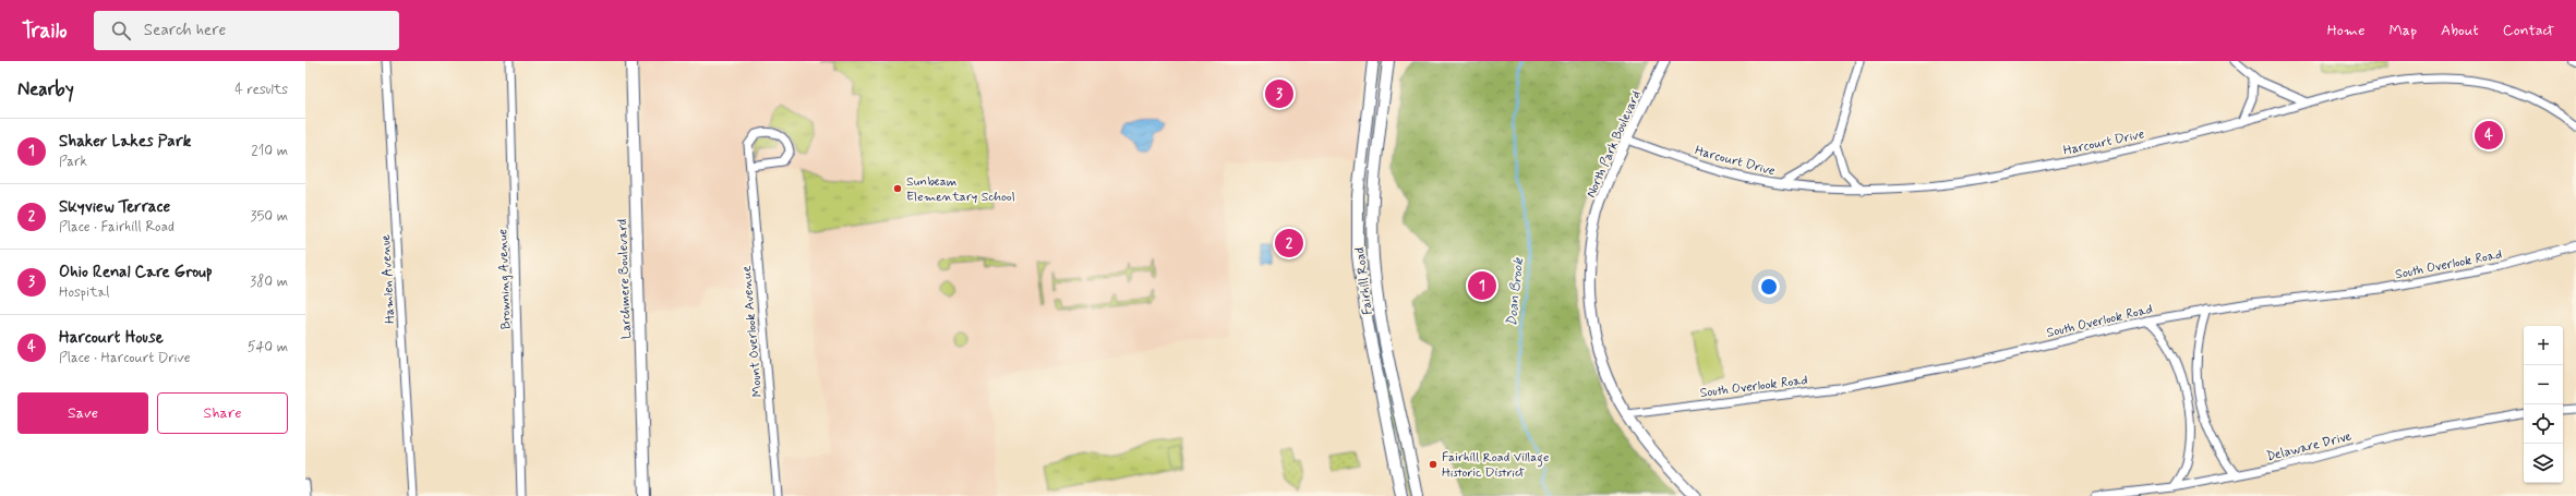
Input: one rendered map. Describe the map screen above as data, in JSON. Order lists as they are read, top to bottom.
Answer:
{
  "streets": {
    "main road": ["Larchmere Boulevard", "Fairhill Road"],
    "street": [
      "Harcourt Drive",
      "North Park Boulevard",
      "South Overlook Road",
      "Hamlen Avenue",
      "Browning Avenue",
      "Mount Overlook Avenue",
      "Delaware Drive"
    ]
  },
  "crossings": [
    ["Harcourt Drive", "North Park Boulevard"],
    ["North Park Boulevard", "South Overlook Road"]
  ],
  "water": ["Doan Brook"],
  "places": ["Sunbeam Elementary School", "Fairhill Road Village Historic District"],
  "page": {
    "header": "Trailo",
    "search": "Search here",
    "nav": [
      "Home",
      "Map",
      "About",
      "Contact"
    ],
    "heading": ["Nearby", "4 results"],
    "pins": [
      "3",
      "4",
      "2",
      "1"
    ],
    "list": [
      {
        "mark": "1",
        "name": "Shaker Lakes Park",
        "note": "Park",
        "value": "210 m"
      },
      {
        "mark": "2",
        "name": "Skyview Terrace",
        "note": "Place · Fairhill Road",
        "value": "350 m"
      },
      {
        "mark": "3",
        "name": "Ohio Renal Care Group",
        "note": "Hospital",
        "value": "380 m"
      },
      {
        "mark": "4",
        "name": "Harcourt House",
        "note": "Place · Harcourt Drive",
        "value": "540 m"
      }
    ],
    "map_buttons": ["+", "−"],
    "buttons": ["Save", "Share"]
  }
}
